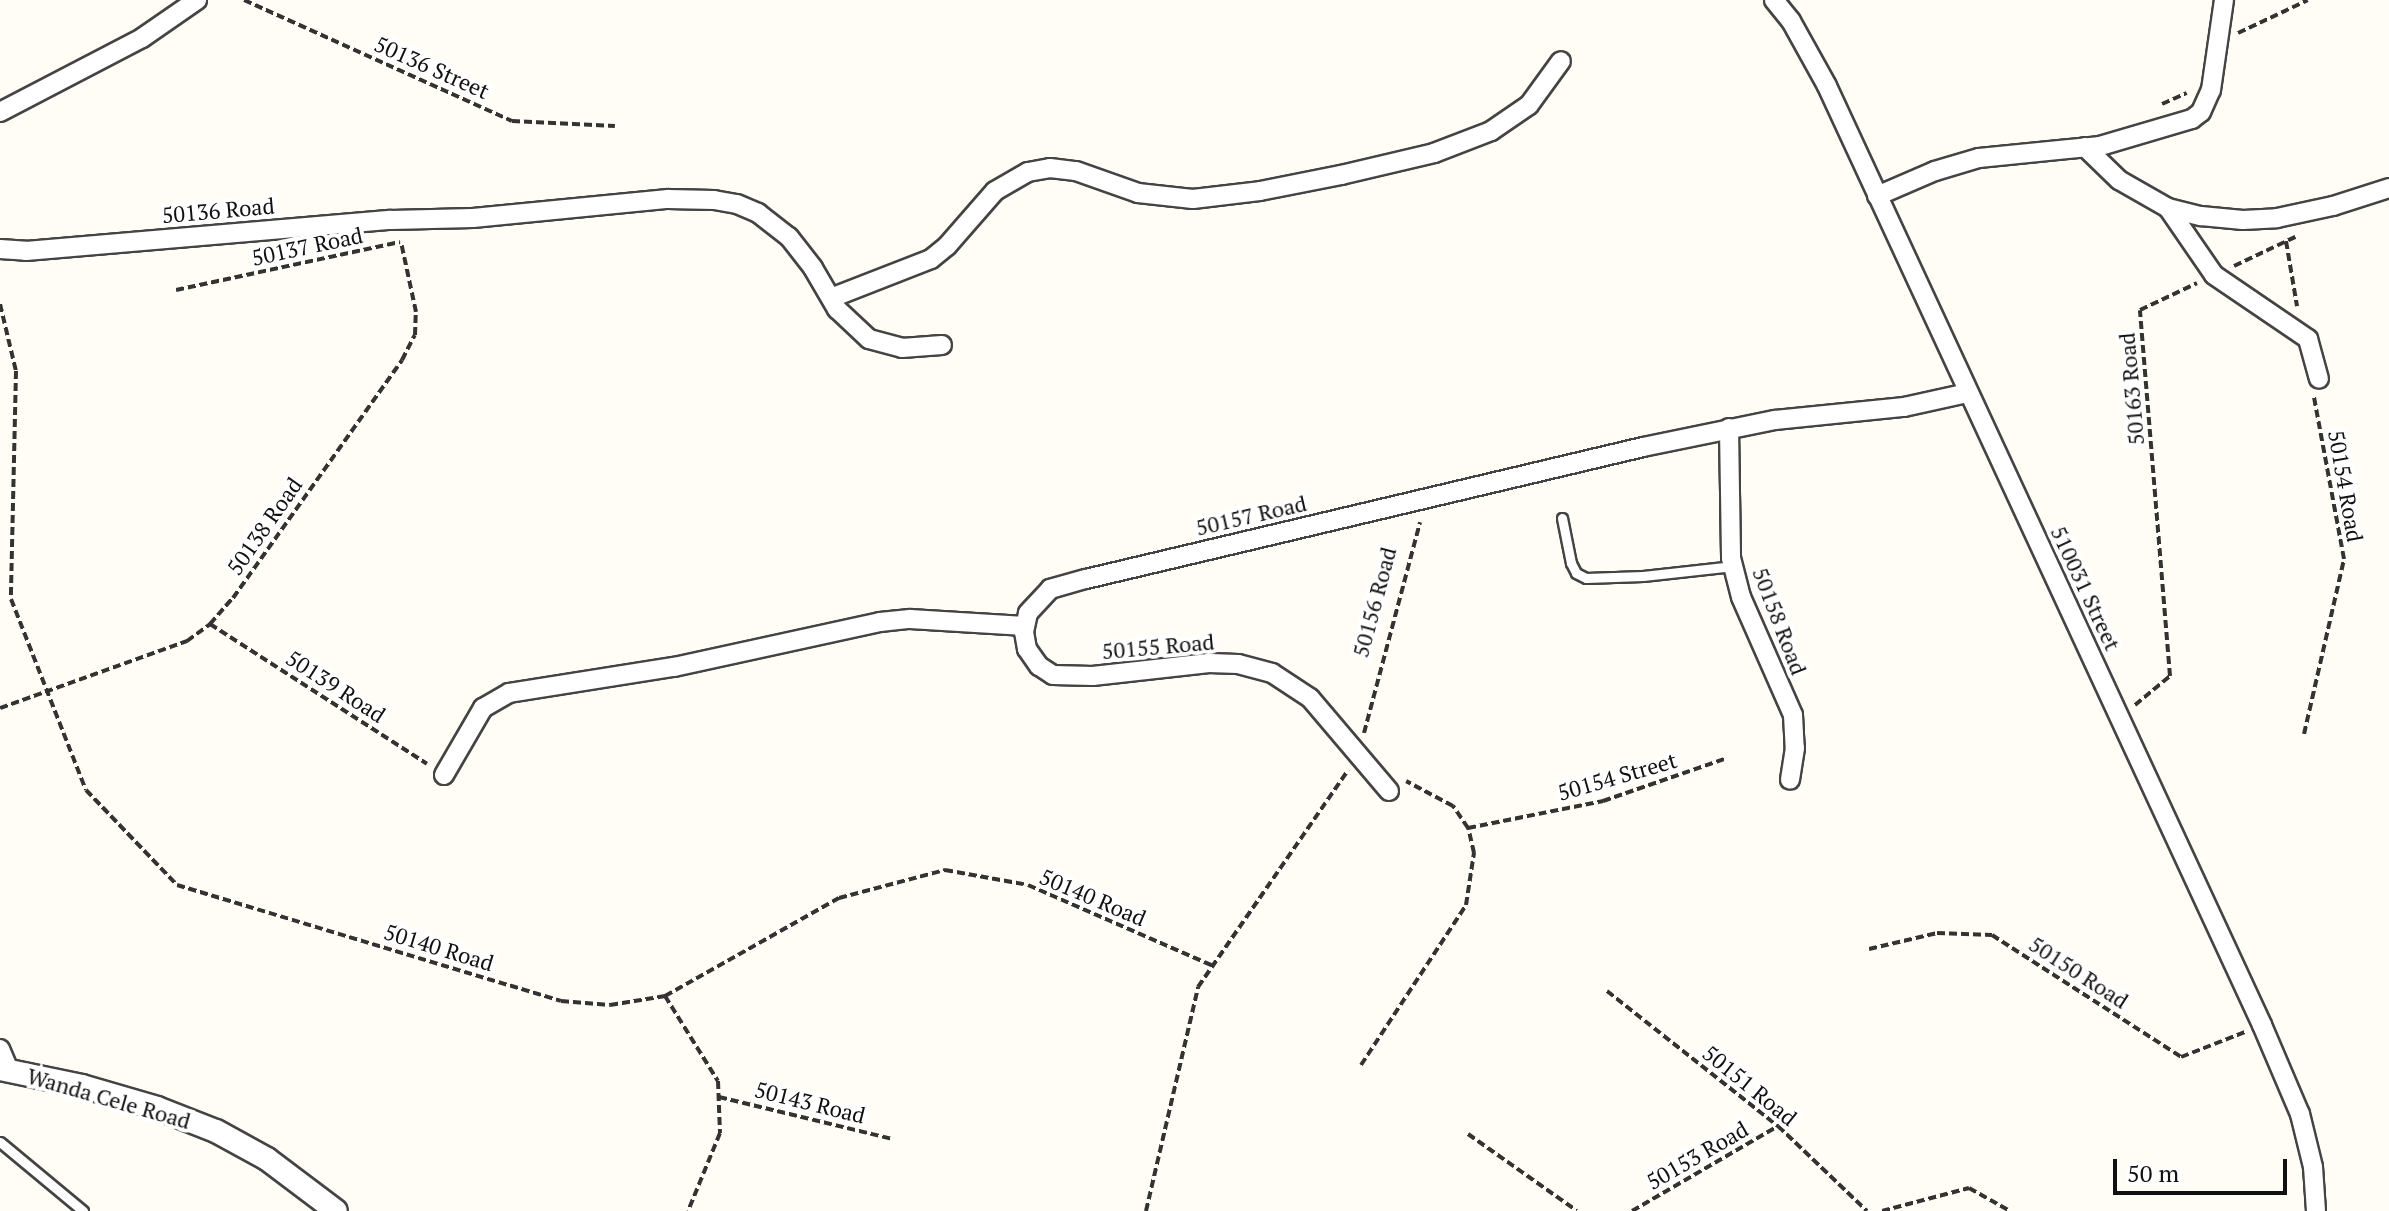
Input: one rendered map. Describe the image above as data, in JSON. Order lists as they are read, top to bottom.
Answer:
{
  "streets": {
    "street": [
      "50136 Road",
      "50157 Road",
      "510031 Street",
      "50158 Road",
      "50155 Road",
      "Wanda Cele Road"
    ],
    "path": [
      "50136 Street",
      "50137 Road",
      "50163 Road",
      "50154 Road",
      "50138 Road",
      "50156 Road",
      "50139 Road",
      "50154 Street",
      "50140 Road",
      "50150 Road",
      "50151 Road",
      "50143 Road",
      "50153 Road"
    ]
  },
  "crossings": [
    ["50136 Road", "50137 Road"],
    ["50137 Road", "50138 Road"],
    ["50163 Road", "510031 Street"],
    ["50157 Road", "50156 Road"],
    ["50157 Road", "50155 Road"],
    ["50138 Road", "50139 Road"],
    ["50138 Road", "50140 Road"],
    ["510031 Street", "50150 Road"],
    ["50156 Road", "50155 Road"],
    ["50156 Road", "50140 Road"],
    ["50151 Road", "50153 Road"]
  ],
  "scale_bar": "50 m"
}
